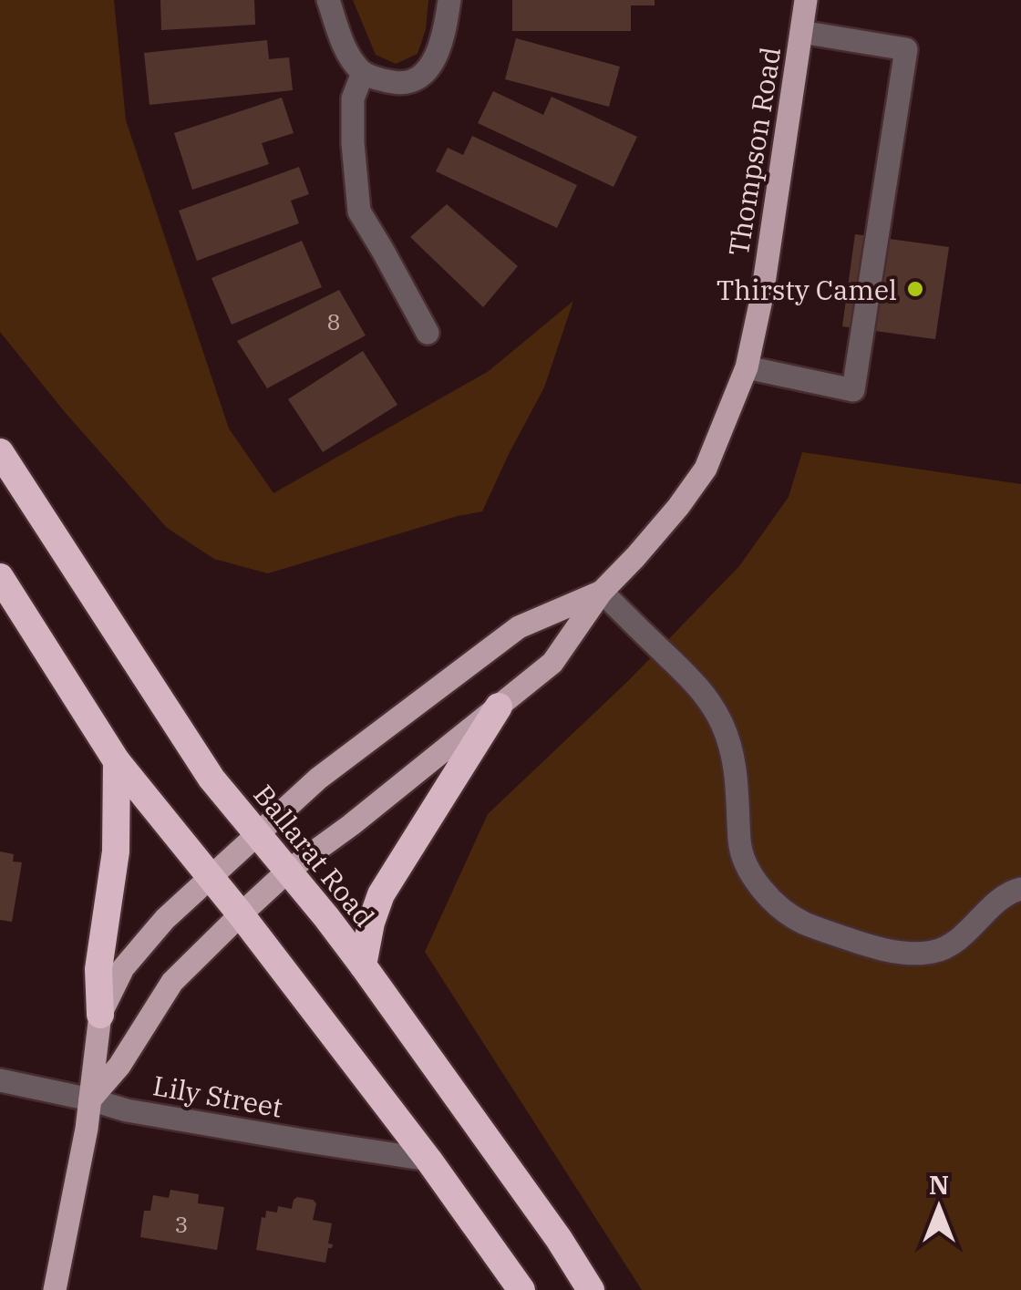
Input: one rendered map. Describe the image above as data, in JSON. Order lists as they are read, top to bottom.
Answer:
{
  "streets": {
    "highway": ["Ballarat Road"],
    "main road": ["Thompson Road"],
    "street": ["Lily Street"]
  },
  "crossings": [
    ["Thompson Road", "Ballarat Road"],
    ["Thompson Road", "Lily Street"]
  ],
  "places": ["Thirsty Camel"],
  "house_numbers": ["8", "3"],
  "north": "top"
}
